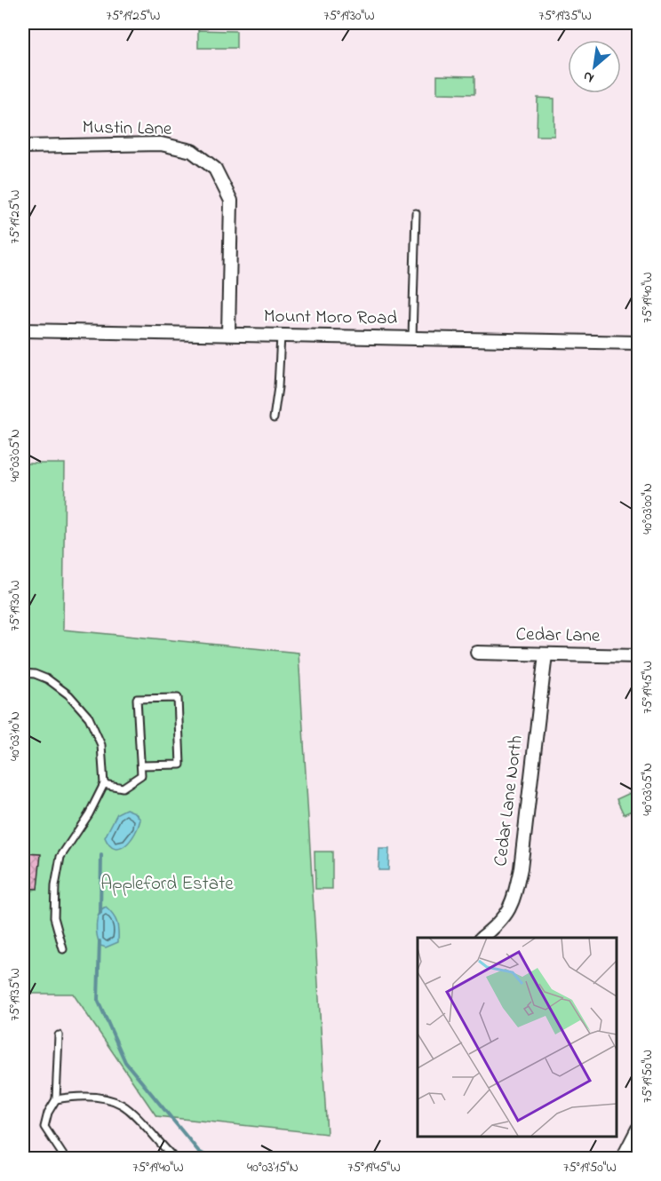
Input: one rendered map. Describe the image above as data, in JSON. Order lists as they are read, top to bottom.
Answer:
{
  "streets": {
    "street": [
      "Mustin Lane",
      "Mount Moro Road",
      "Cedar Lane",
      "Cedar Lane North"
    ]
  },
  "crossings": [
    ["Mustin Lane", "Mount Moro Road"],
    ["Cedar Lane", "Cedar Lane North"]
  ],
  "parks": ["Appleford Estate"],
  "north": "bottom left",
  "coordinates": [
    "75°19'25\"W",
    "75°19'30\"W",
    "75°19'35\"W",
    "75°19'40\"W",
    "40°03'05\"N",
    "40°03'00\"N",
    "75°19'45\"W",
    "40°03'10\"N",
    "75°19'50\"W",
    "40°03'15\"N"
  ]
}
